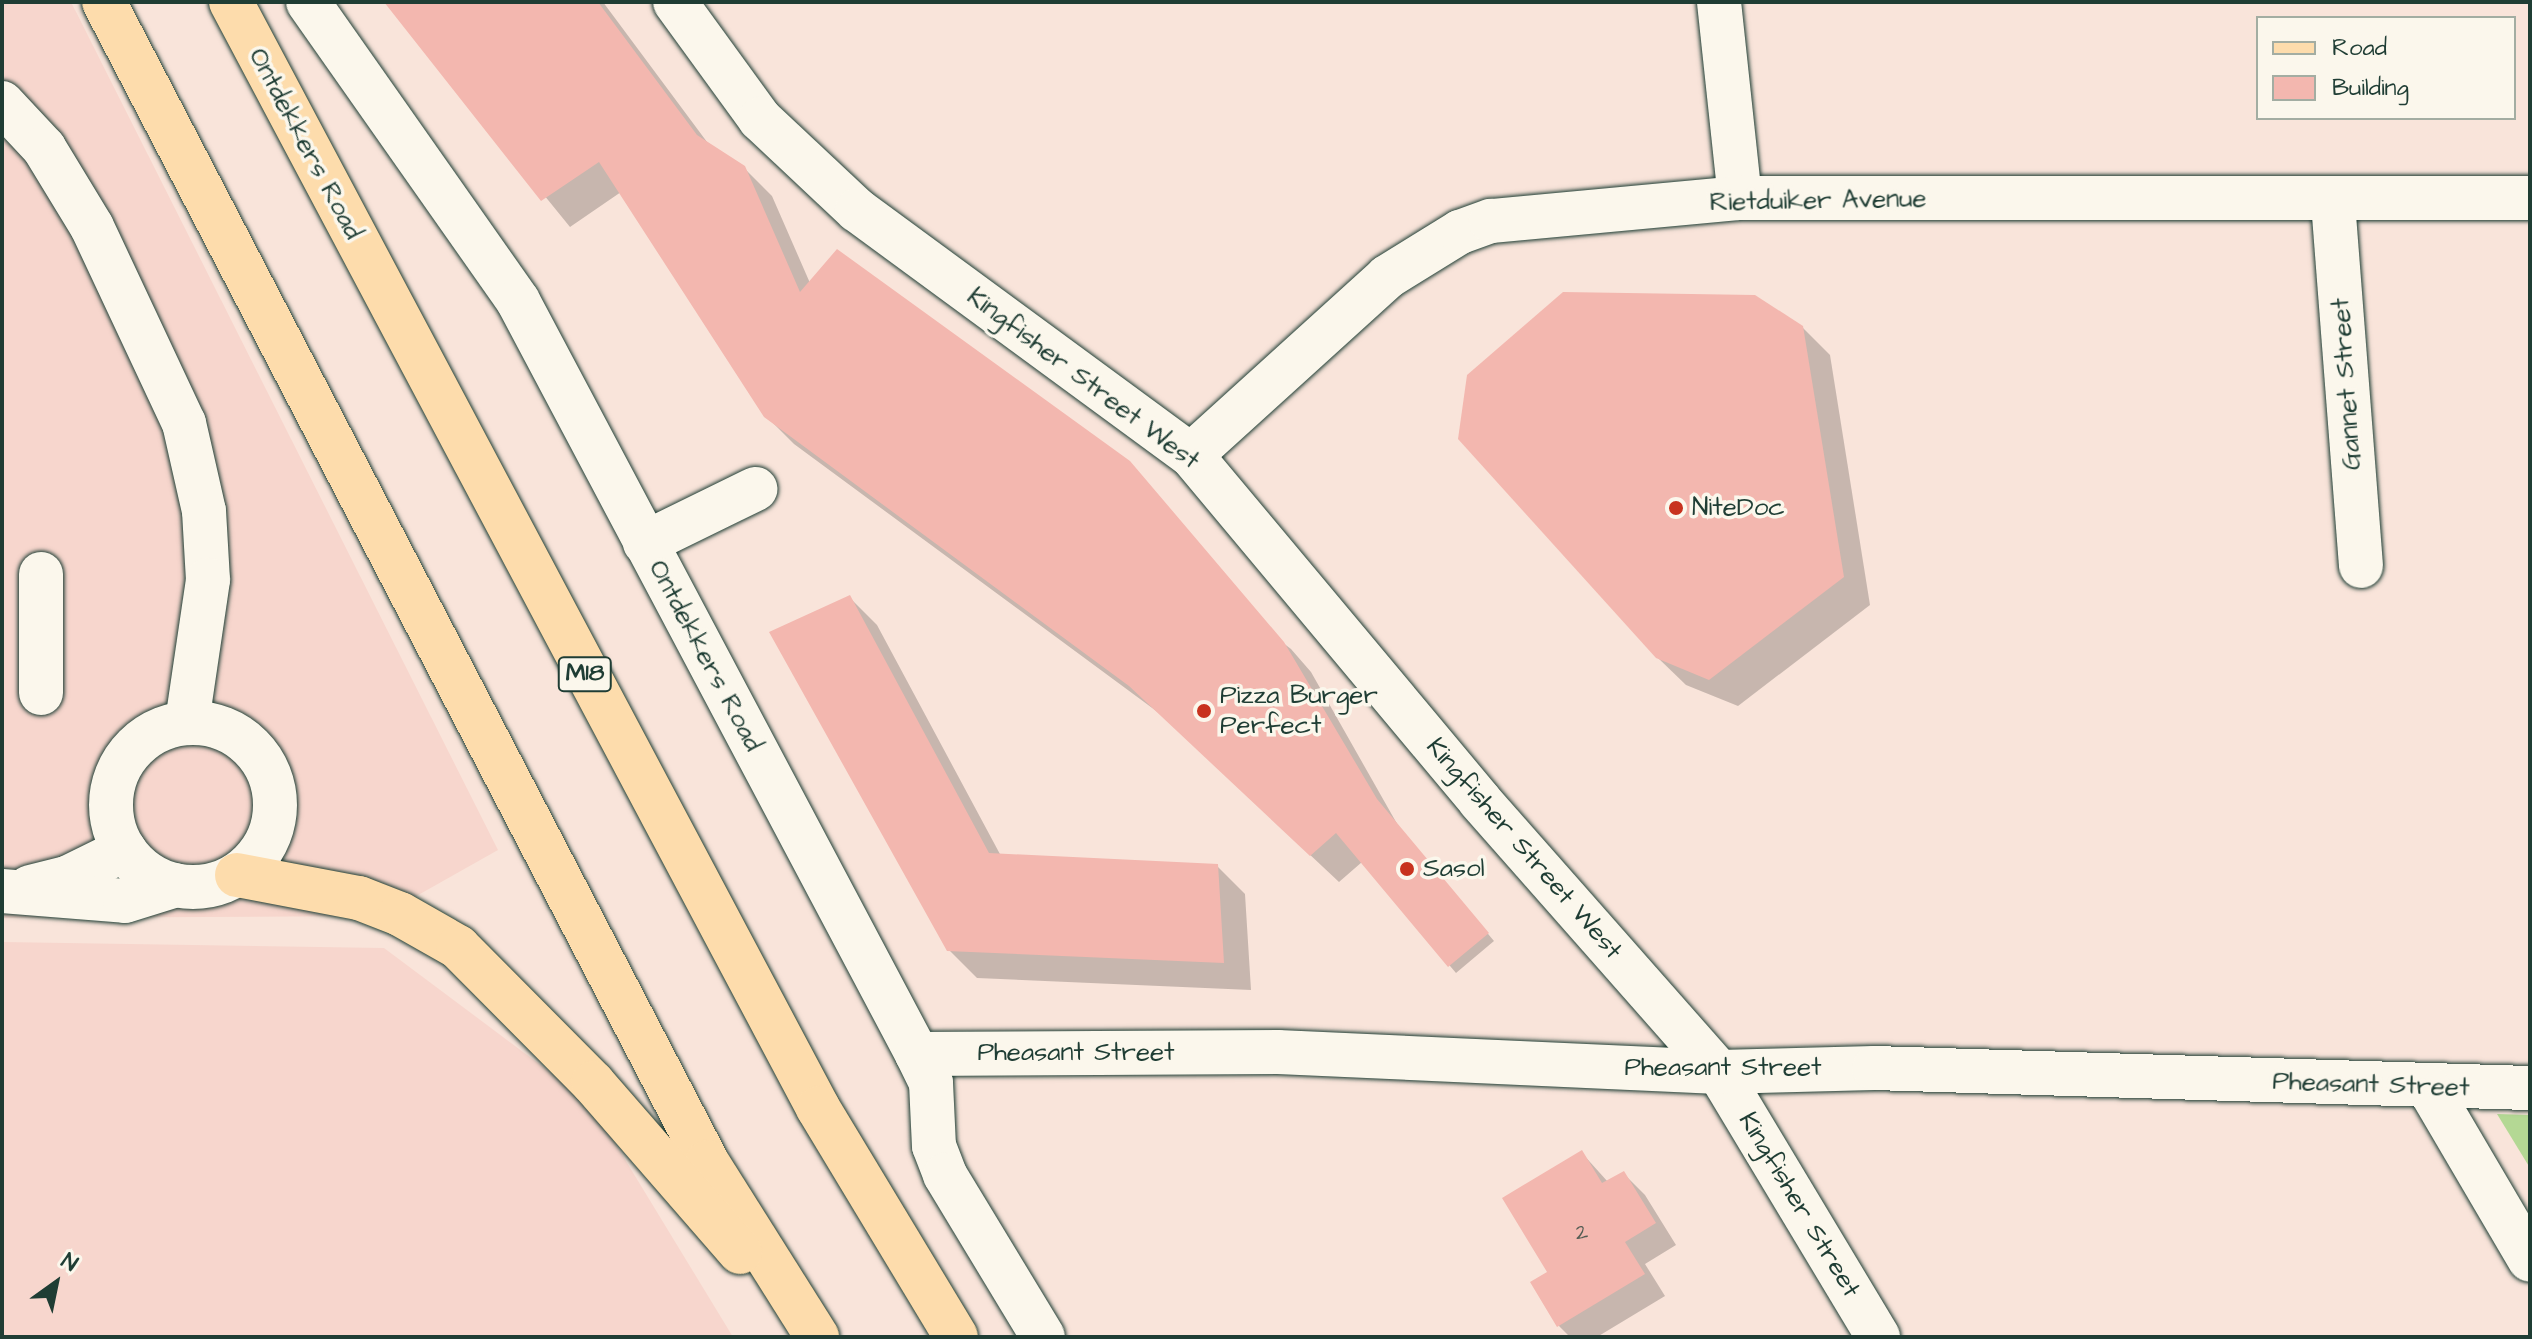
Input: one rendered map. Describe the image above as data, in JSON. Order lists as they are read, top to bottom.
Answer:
{
  "streets": {
    "main road": ["Ontdekkers Road", "M18"],
    "street": [
      "Rietduiker Avenue",
      "Kingfisher Street West",
      "Gannet Street",
      "Pheasant Street",
      "Kingfisher Street"
    ]
  },
  "crossings": [
    ["Ontdekkers Road", "Pheasant Street"],
    ["Rietduiker Avenue", "Kingfisher Street West"],
    ["Rietduiker Avenue", "Gannet Street"],
    ["Kingfisher Street West", "Pheasant Street"],
    ["Kingfisher Street West", "Kingfisher Street"],
    ["Pheasant Street", "Kingfisher Street"]
  ],
  "places": ["NiteDoc", "Pizza Burger Perfect", "Sasol"],
  "house_numbers": ["2"],
  "legend": ["Road", "Building"],
  "north": "top right"
}
